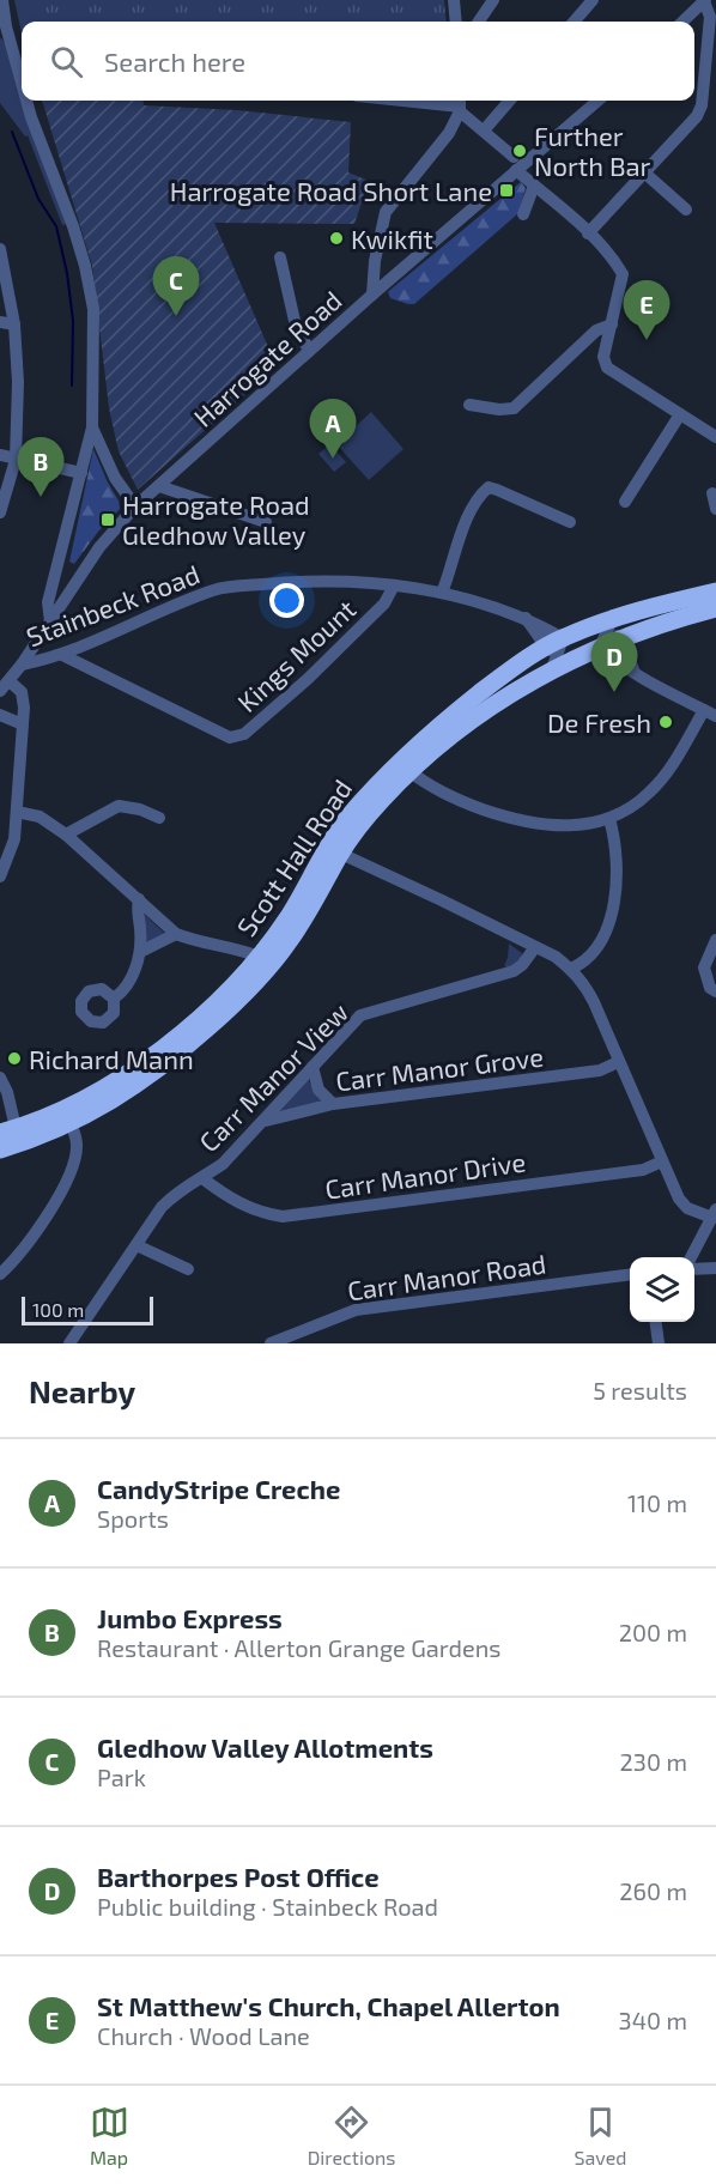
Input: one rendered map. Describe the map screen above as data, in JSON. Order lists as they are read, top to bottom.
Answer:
{
  "streets": {
    "highway": ["Scott Hall Road"],
    "street": [
      "Harrogate Road",
      "Stainbeck Road",
      "Kings Mount",
      "Carr Manor Grove",
      "Carr Manor View",
      "Carr Manor Drive",
      "Carr Manor Road"
    ]
  },
  "crossings": [
    ["Harrogate Road", "Stainbeck Road"],
    ["Stainbeck Road", "Kings Mount"],
    ["Stainbeck Road", "Scott Hall Road"],
    ["Carr Manor Grove", "Carr Manor View"],
    ["Carr Manor View", "Carr Manor Drive"]
  ],
  "places": {
    "other": [
      "Further North Bar",
      "Kwikfit",
      "De Fresh",
      "Richard Mann"
    ],
    "transit": ["Harrogate Road Short Lane", "Harrogate Road Gledhow Valley"]
  },
  "scale_bar": "100 m",
  "page": {
    "search": "Search here",
    "pins": [
      "C",
      "E",
      "A",
      "B",
      "D"
    ],
    "scale": "100 m",
    "heading": ["Nearby", "5 results"],
    "list": [
      {
        "mark": "A",
        "name": "CandyStripe Creche",
        "note": "Sports",
        "value": "110 m"
      },
      {
        "mark": "B",
        "name": "Jumbo Express",
        "note": "Restaurant · Allerton Grange Gardens",
        "value": "200 m"
      },
      {
        "mark": "C",
        "name": "Gledhow Valley Allotments",
        "note": "Park",
        "value": "230 m"
      },
      {
        "mark": "D",
        "name": "Barthorpes Post Office",
        "note": "Public building · Stainbeck Road",
        "value": "260 m"
      },
      {
        "mark": "E",
        "name": "St Matthew's Church, Chapel Allerton",
        "note": "Church · Wood Lane",
        "value": "340 m"
      }
    ],
    "nav": ["Map", "Directions", "Saved"]
  }
}
